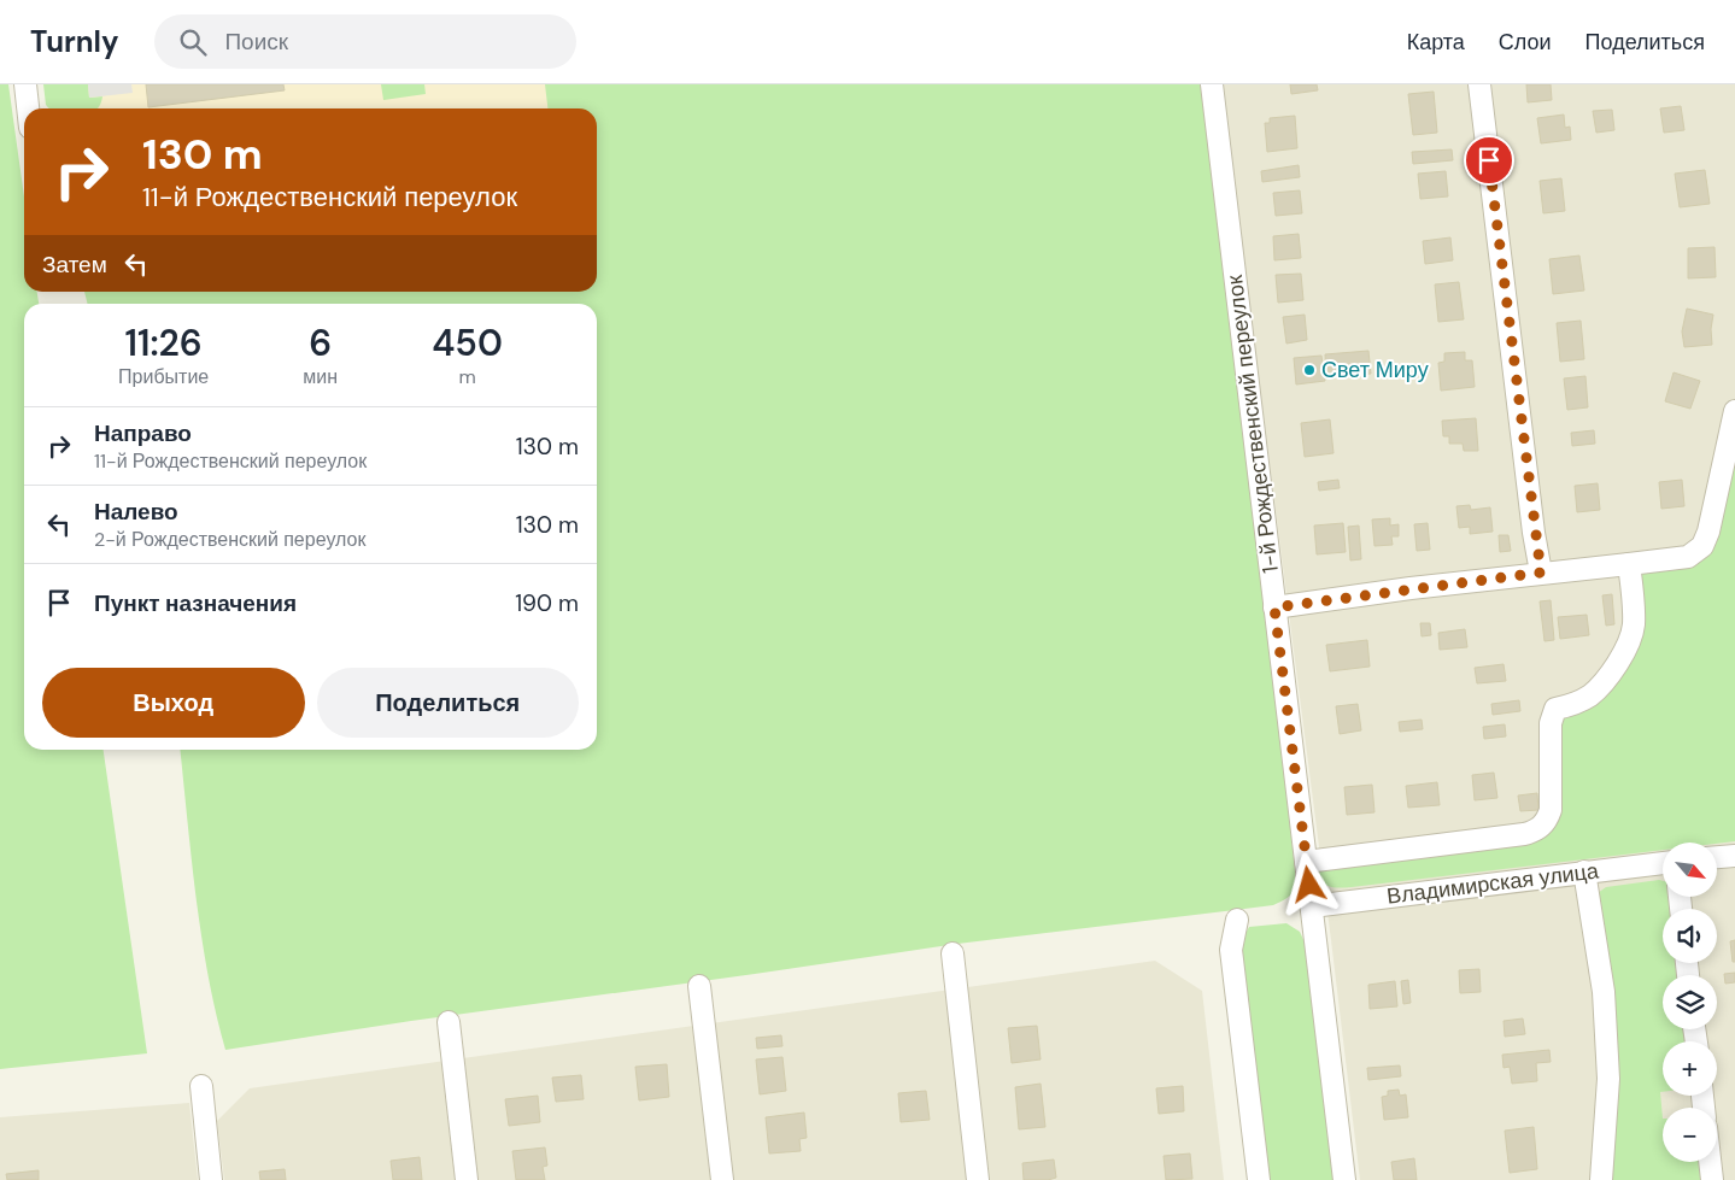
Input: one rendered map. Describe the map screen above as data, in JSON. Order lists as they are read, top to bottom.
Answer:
{
  "streets": {
    "street": ["1-й Рождественский переулок", "Владимирская улица"]
  },
  "crossings": [
    ["1-й Рождественский переулок", "Владимирская улица"]
  ],
  "places": ["Свет Миру"],
  "north": "bottom right",
  "page": {
    "header": "Turnly",
    "search": "Поиск",
    "nav": ["Карта", "Слои", "Поделиться"],
    "turn": ["130 m", "11-й Рождественский переулок"],
    "then": "Затем",
    "eta": [
      "11:26",
      "Прибытие",
      "6",
      "мин",
      "450",
      "m"
    ],
    "list": [
      {
        "name": "Направо",
        "note": "11-й Рождественский переулок",
        "value": "130 m"
      },
      {
        "name": "Налево",
        "note": "2-й Рождественский переулок",
        "value": "130 m"
      },
      {
        "name": "Пункт назначения",
        "value": "190 m"
      }
    ],
    "buttons": ["Выход", "Поделиться"],
    "map_buttons": ["+", "−"]
  }
}
